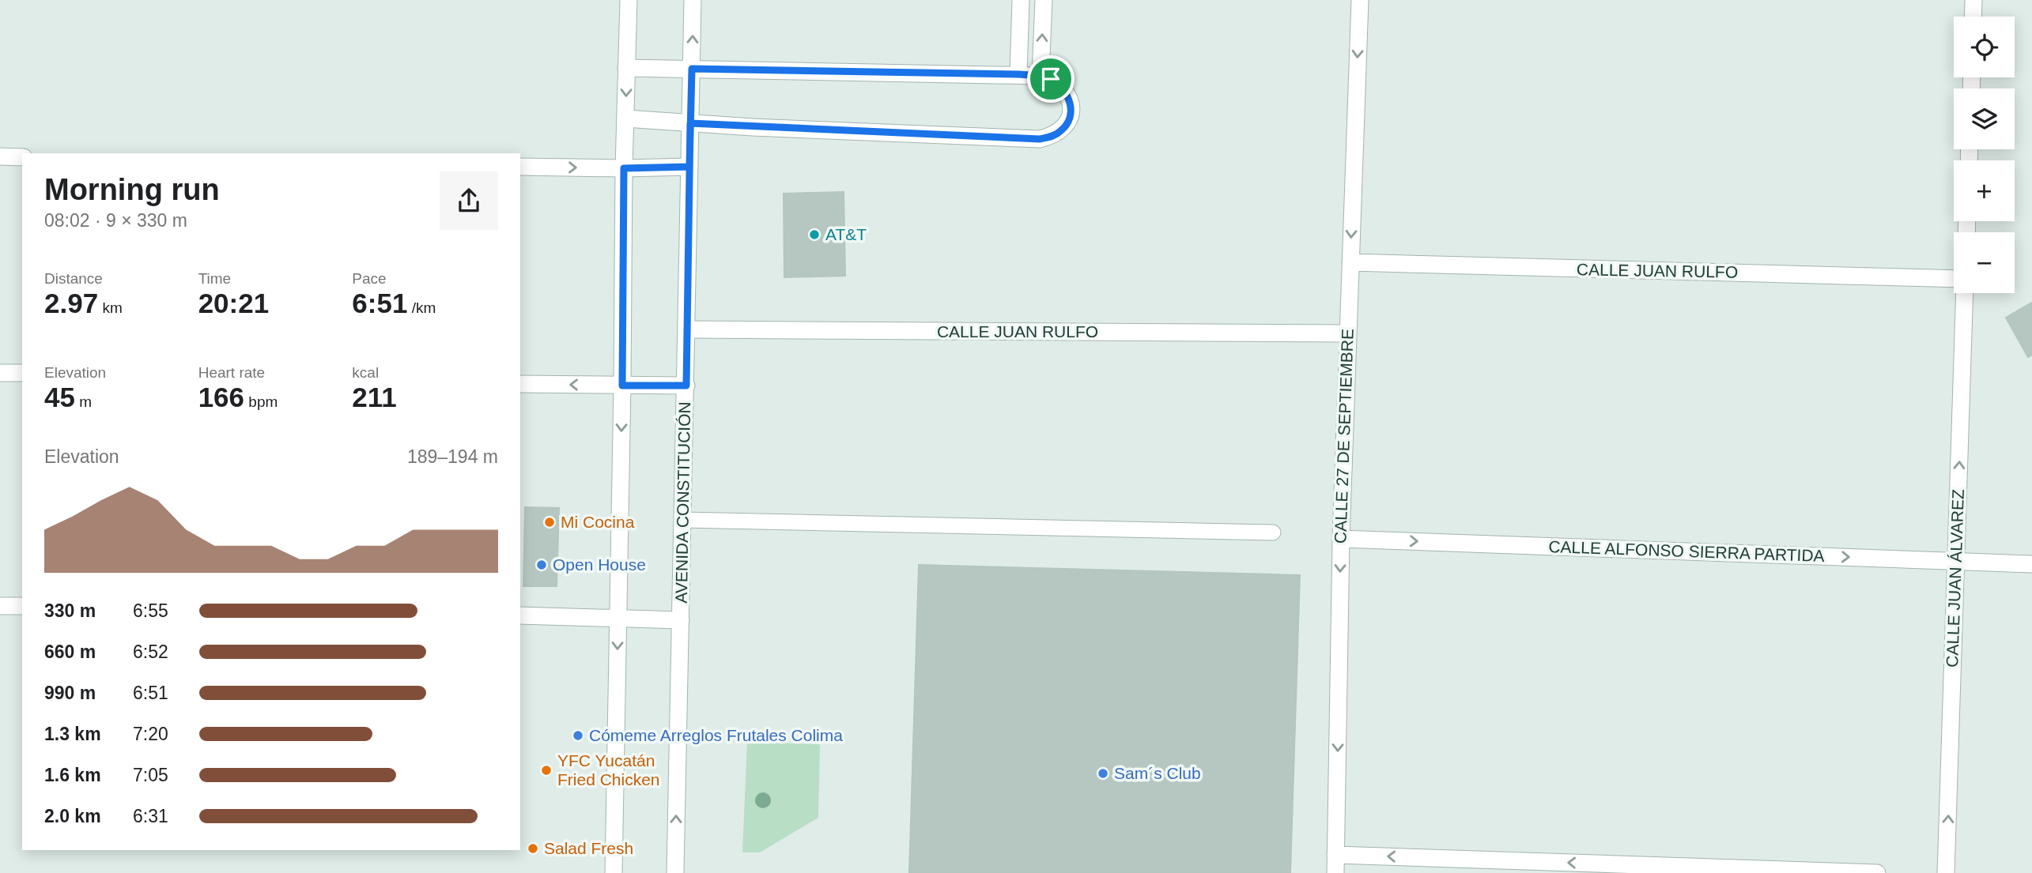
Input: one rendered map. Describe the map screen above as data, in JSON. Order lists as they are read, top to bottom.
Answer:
{
  "streets": {
    "street": [
      "CALLE JUAN RULFO",
      "CALLE 27 DE SEPTIEMBRE",
      "AVENIDA CONSTITUCIÓN",
      "CALLE ALFONSO SIERRA PARTIDA",
      "CALLE JUAN ÁLVAREZ"
    ]
  },
  "crossings": [
    ["CALLE JUAN RULFO", "CALLE 27 DE SEPTIEMBRE"],
    ["CALLE JUAN RULFO", "AVENIDA CONSTITUCIÓN"],
    ["CALLE 27 DE SEPTIEMBRE", "CALLE ALFONSO SIERRA PARTIDA"],
    ["CALLE ALFONSO SIERRA PARTIDA", "CALLE JUAN ÁLVAREZ"]
  ],
  "one_way": ["CALLE 27 DE SEPTIEMBRE", "CALLE ALFONSO SIERRA PARTIDA", "CALLE JUAN ÁLVAREZ"],
  "places": [
    "AT&T",
    "Mi Cocina",
    "Open House",
    "Cómeme Arreglos Frutales Colima",
    "YFC Yucatán Fried Chicken",
    "Sam´s Club",
    "Salad Fresh"
  ],
  "page": {
    "map_buttons": ["+", "−"],
    "heading": ["Morning run", "08:02 · 9 × 330 m"],
    "stats": [
      ["Distance", "2.97 km"],
      ["Time", "20:21"],
      ["Pace", "6:51 /km"],
      ["Elevation", "45 m"],
      ["Heart rate", "166 bpm"],
      ["kcal", "211"]
    ],
    "chart": ["Elevation", "189–194 m"],
    "list": [
      {
        "name": "330 m",
        "note": "6:55"
      },
      {
        "name": "660 m",
        "note": "6:52"
      },
      {
        "name": "990 m",
        "note": "6:51"
      },
      {
        "name": "1.3 km",
        "note": "7:20"
      },
      {
        "name": "1.6 km",
        "note": "7:05"
      },
      {
        "name": "2.0 km",
        "note": "6:31"
      }
    ]
  }
}
